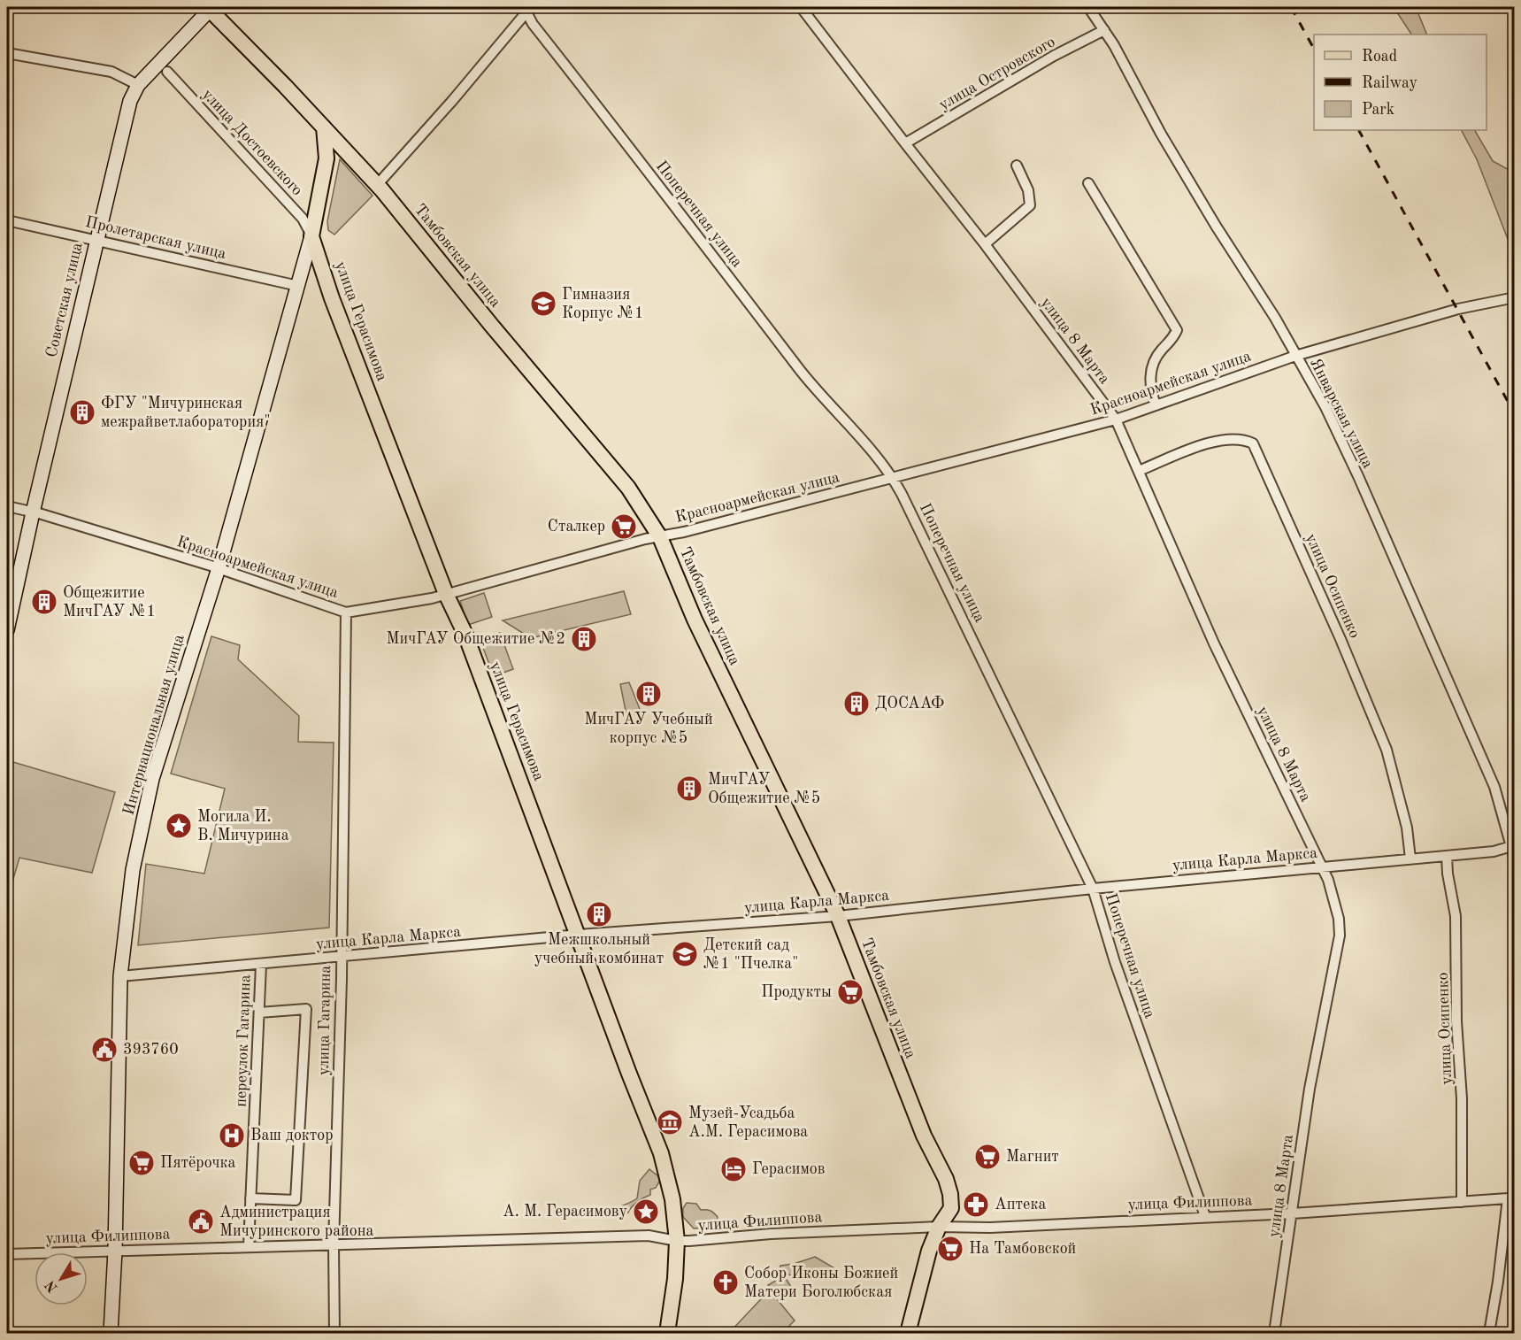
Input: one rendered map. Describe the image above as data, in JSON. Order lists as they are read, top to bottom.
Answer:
{
  "streets": {
    "main road": [
      "Тамбовская улица",
      "Советская улица",
      "улица Герасимова",
      "Интернациональная улица"
    ],
    "street": [
      "улица Островского",
      "улица Достоевского",
      "Поперечная улица",
      "Пролетарская улица",
      "улица 8 Марта",
      "Красноармейская улица",
      "Январская улица",
      "улица Осипенко",
      "улица Карла Маркса",
      "улица Гагарина",
      "переулок Гагарина",
      "улица Филиппова"
    ]
  },
  "crossings": [
    ["улица Островского", "улица 8 Марта"],
    ["улица Островского", "Январская улица"],
    ["улица Достоевского", "улица Герасимова"],
    ["улица Достоевского", "Интернациональная улица"],
    ["Поперечная улица", "Красноармейская улица"],
    ["Поперечная улица", "улица Карла Маркса"],
    ["Поперечная улица", "улица Филиппова"],
    ["Пролетарская улица", "Советская улица"],
    ["Пролетарская улица", "Интернациональная улица"],
    ["Тамбовская улица", "Советская улица"],
    ["Тамбовская улица", "улица Герасимова"],
    ["Тамбовская улица", "Красноармейская улица"],
    ["Тамбовская улица", "улица Карла Маркса"],
    ["Тамбовская улица", "улица Филиппова"],
    ["Советская улица", "Красноармейская улица"],
    ["улица Герасимова", "Красноармейская улица"],
    ["улица Герасимова", "Интернациональная улица"],
    ["улица Герасимова", "улица Карла Маркса"],
    ["улица Герасимова", "улица Филиппова"],
    ["улица 8 Марта", "Красноармейская улица"],
    ["улица 8 Марта", "улица Осипенко"],
    ["улица 8 Марта", "улица Карла Маркса"],
    ["улица 8 Марта", "улица Филиппова"],
    ["Красноармейская улица", "Январская улица"],
    ["Красноармейская улица", "Интернациональная улица"],
    ["Красноармейская улица", "улица Гагарина"],
    ["Январская улица", "улица Карла Маркса"],
    ["улица Осипенко", "улица Карла Маркса"],
    ["улица Осипенко", "улица Филиппова"],
    ["Интернациональная улица", "улица Карла Маркса"],
    ["Интернациональная улица", "улица Филиппова"],
    ["улица Карла Маркса", "улица Гагарина"],
    ["улица Карла Маркса", "переулок Гагарина"],
    ["улица Гагарина", "улица Филиппова"],
    ["переулок Гагарина", "улица Филиппова"]
  ],
  "places": {
    "school or university": ["Гимназия Корпус №1", "Детский сад №1 \"Пчелка\""],
    "building": [
      "ФГУ \"Мичуринская межрайветлаборатория\"",
      "Общежитие МичГАУ №1",
      "МичГАУ Общежитие №2",
      "МичГАУ Учебный корпус №5",
      "ДОСААФ",
      "МичГАУ Общежитие №5",
      "Межшкольный учебный комбинат"
    ],
    "supermarket": [
      "Сталкер",
      "Продукты",
      "Магнит",
      "Пятёрочка",
      "На Тамбовской"
    ],
    "place": ["Могила И. В. Мичурина", "А. М. Герасимову"],
    "public building": ["393760", "Администрация Мичуринского района"],
    "museum": ["Музей-Усадьба А.М. Герасимова"],
    "hospital": ["Ваш доктор"],
    "hotel": ["Герасимов"],
    "pharmacy": ["Аптека"],
    "church": ["Собор Иконы Божией Матери Боголюбская"]
  },
  "legend": ["Road", "Railway", "Park"],
  "north": "bottom left"
}
